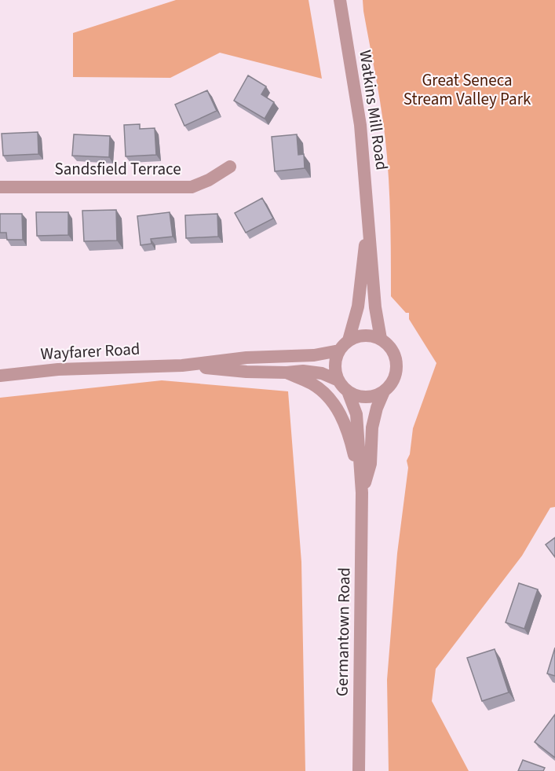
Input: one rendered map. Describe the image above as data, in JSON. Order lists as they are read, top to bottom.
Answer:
{
  "streets": {
    "street": [
      "Watkins Mill Road",
      "Sandsfield Terrace",
      "Wayfarer Road",
      "Germantown Road"
    ]
  },
  "crossings": [
    ["Watkins Mill Road", "Wayfarer Road"],
    ["Watkins Mill Road", "Germantown Road"],
    ["Wayfarer Road", "Germantown Road"]
  ],
  "parks": ["Great Seneca Stream Valley Park"]
}
